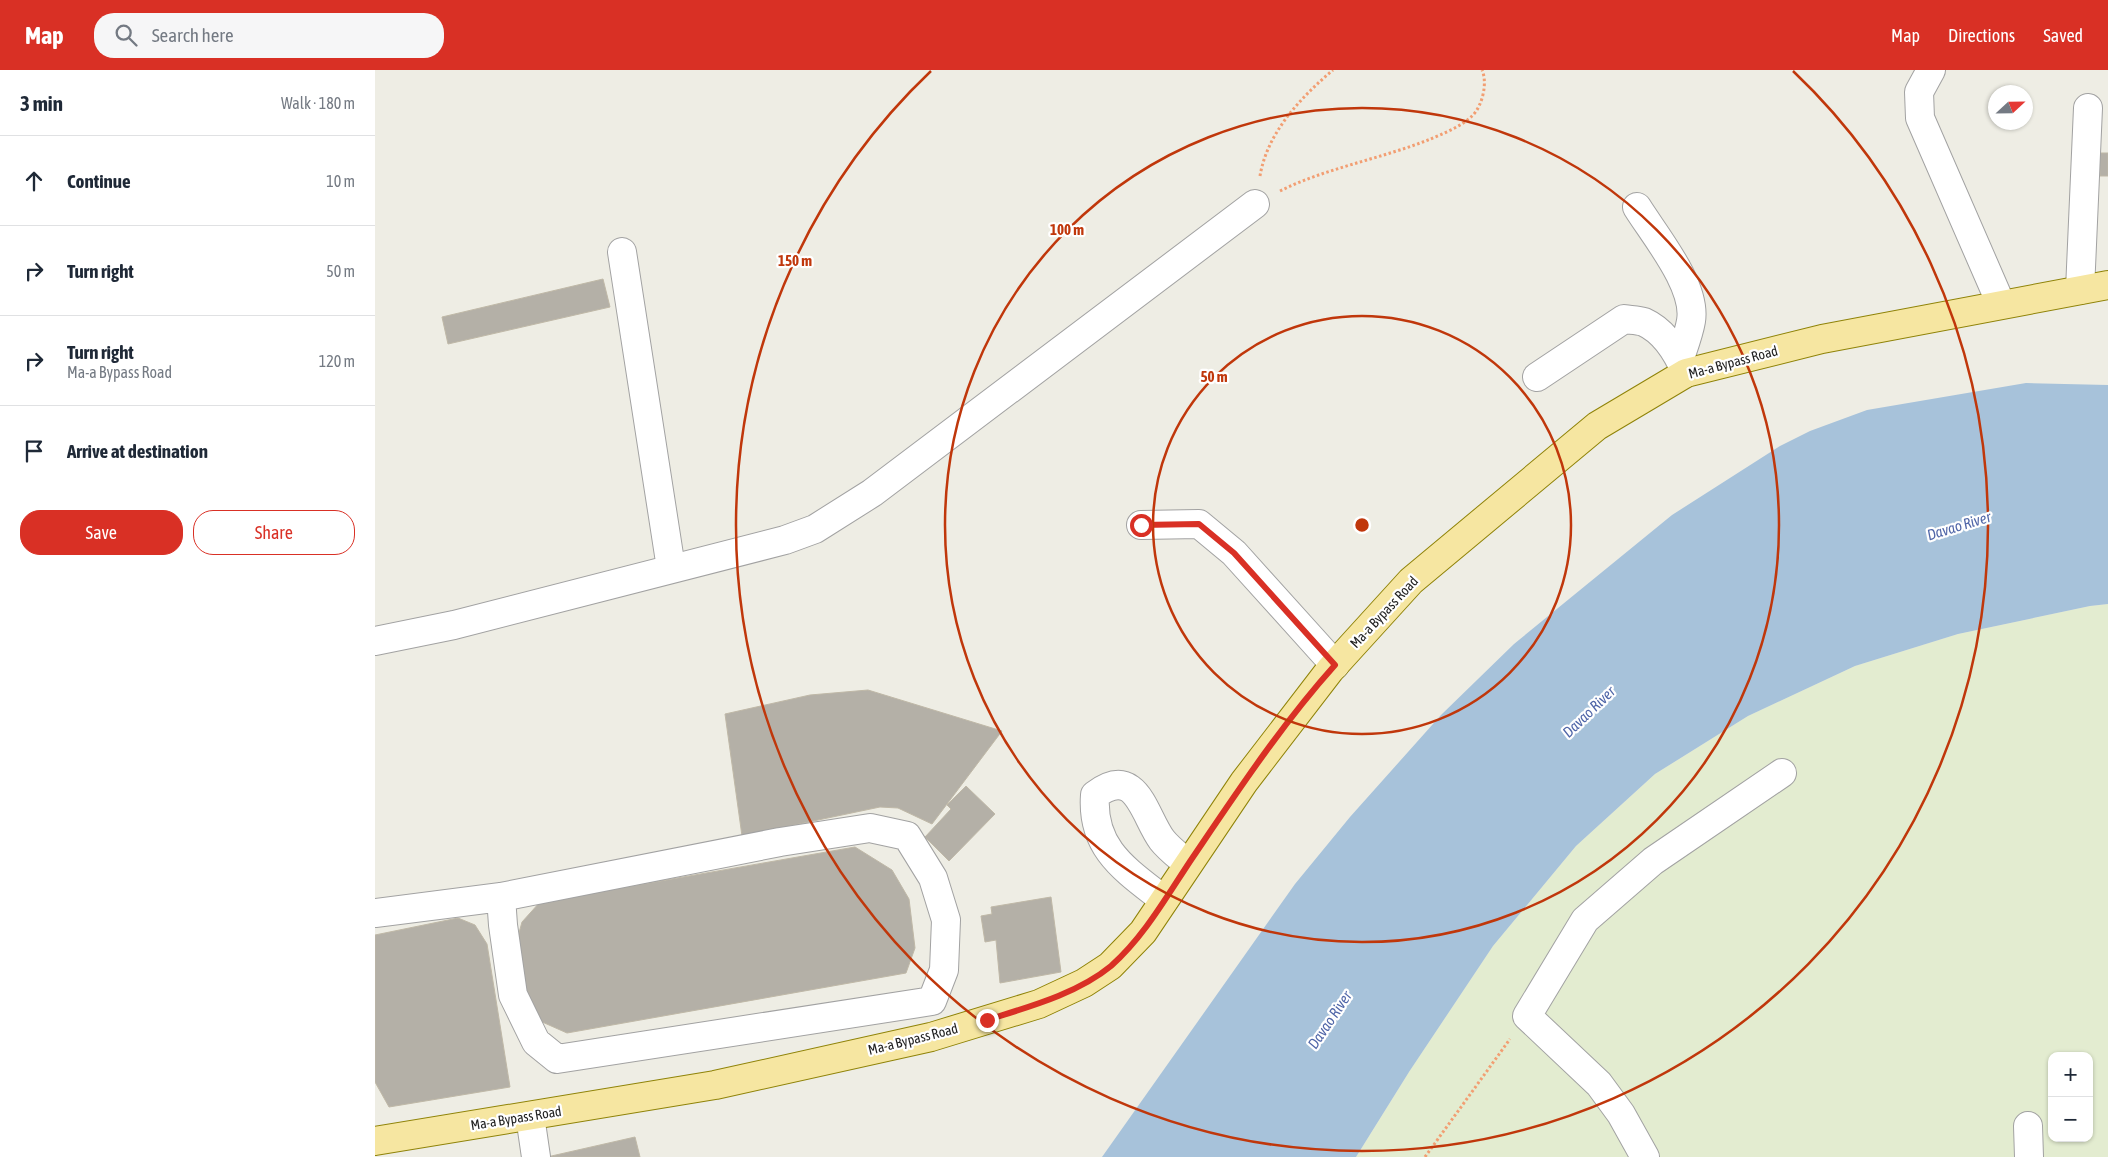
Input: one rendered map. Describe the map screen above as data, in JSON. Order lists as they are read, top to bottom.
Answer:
{
  "streets": {
    "main road": ["Ma-a Bypass Road"]
  },
  "water": ["Davao River"],
  "north": "right",
  "page": {
    "header": "Map",
    "search": "Search here",
    "nav": ["Map", "Directions", "Saved"],
    "heading": ["3 min", "Walk · 180 m"],
    "list": [
      ["Continue", "10 m"],
      ["Turn right", "50 m"],
      ["Turn right", "Ma-a Bypass Road", "120 m"],
      "Arrive at destination"
    ],
    "buttons": ["Save", "Share"],
    "map_buttons": ["+", "−"]
  },
  "rings": ["100 m", "150 m", "50 m"]
}
